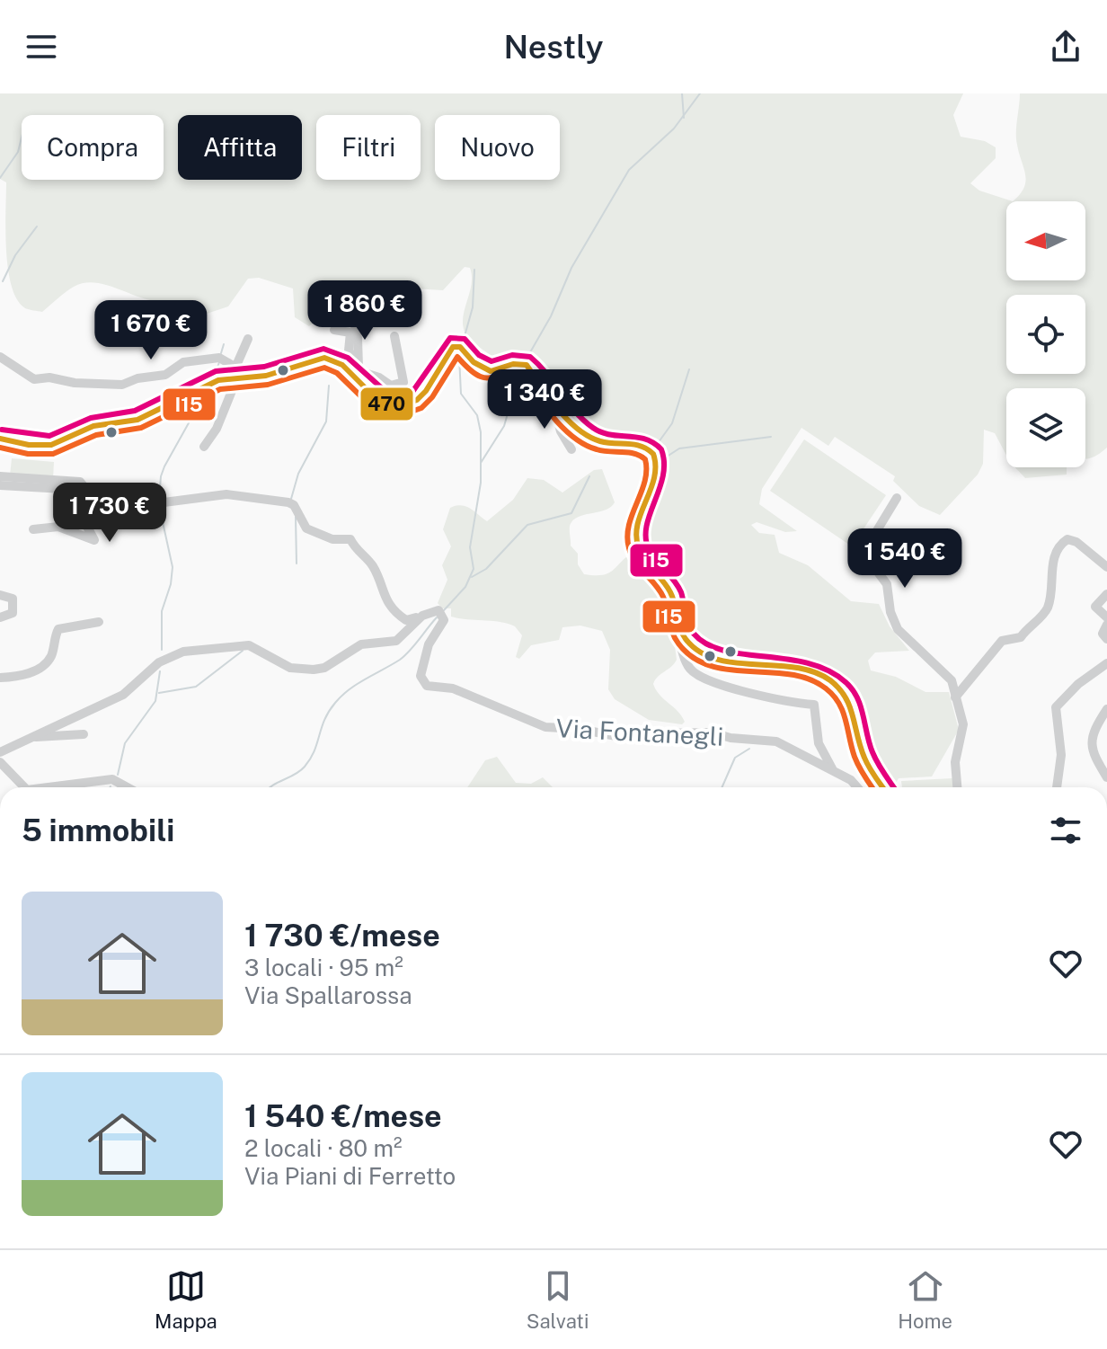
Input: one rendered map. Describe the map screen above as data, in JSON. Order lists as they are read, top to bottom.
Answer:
{
  "streets": {
    "street": ["Via Fontanegli"]
  },
  "lines": ["transit line i15", "transit line 470", "transit line I15"],
  "north": "left",
  "page": {
    "header": "Nestly",
    "chip": [
      "Compra",
      "Affitta",
      "Filtri",
      "Nuovo"
    ],
    "price": [
      "1 860 €",
      "1 670 €",
      "1 340 €",
      "1 730 €",
      "1 540 €"
    ],
    "heading": "5 immobili",
    "list": [
      {
        "name": "1 730 €/mese",
        "note": "3 locali · 95 m² · Via Spallarossa"
      },
      {
        "name": "1 540 €/mese",
        "note": "2 locali · 80 m² · Via Piani di Ferretto"
      }
    ],
    "tabs": ["Mappa", "Salvati", "Home"]
  }
}
